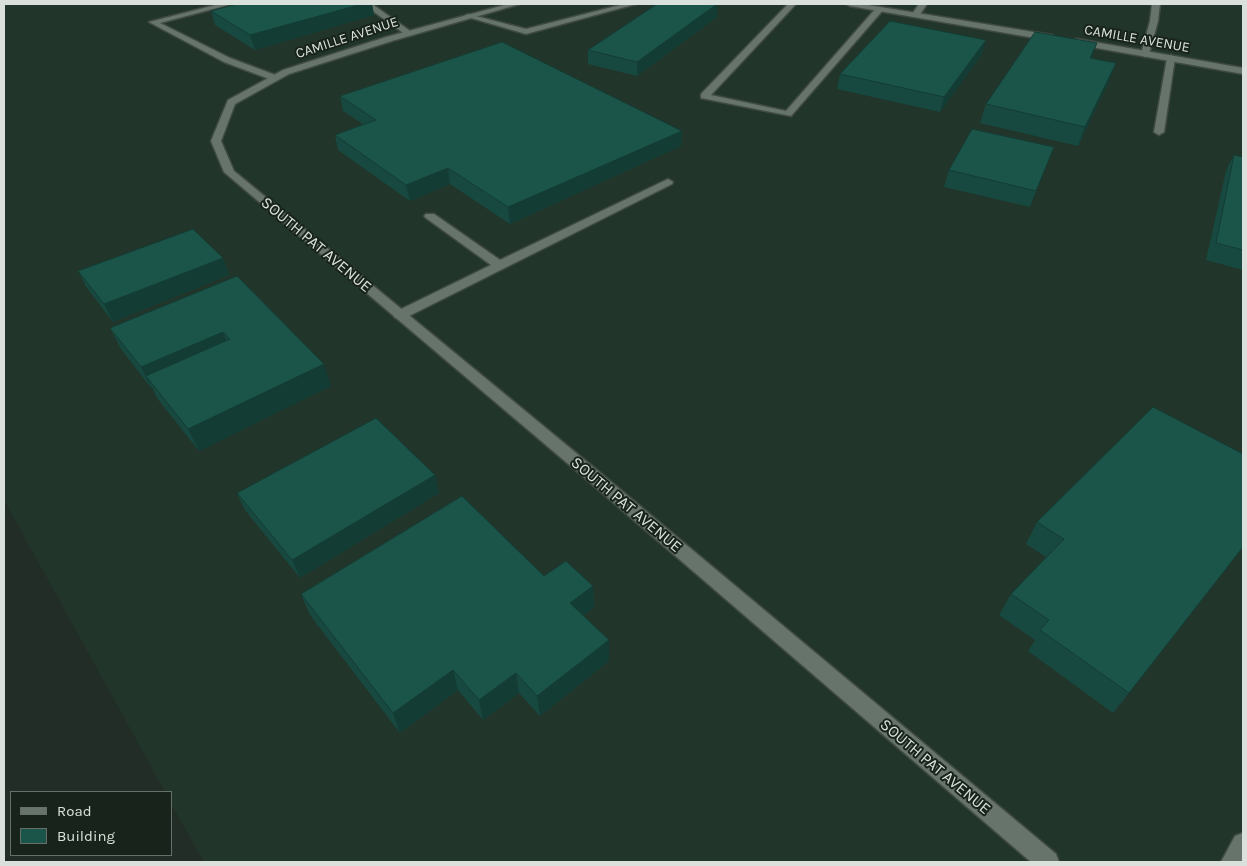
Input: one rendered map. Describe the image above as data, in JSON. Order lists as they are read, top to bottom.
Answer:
{
  "streets": {
    "street": ["CAMILLE AVENUE", "SOUTH PAT AVENUE"]
  },
  "crossings": [
    ["CAMILLE AVENUE", "SOUTH PAT AVENUE"]
  ],
  "legend": ["Road", "Building"]
}
